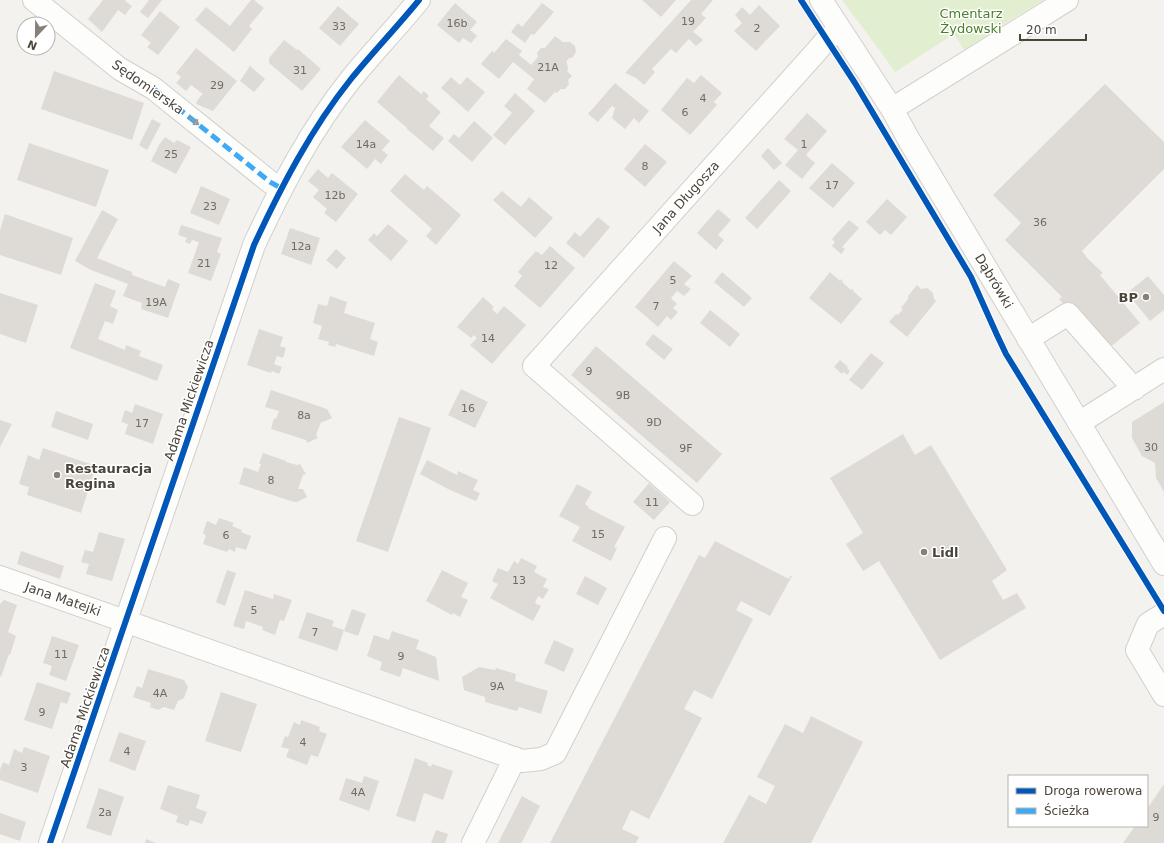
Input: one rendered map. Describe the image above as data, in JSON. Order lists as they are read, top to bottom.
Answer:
{
  "streets": {
    "street": [
      "Sędomierska",
      "Jana Długosza",
      "Dąbrówki",
      "Adama Mickiewicza",
      "Jana Matejki"
    ]
  },
  "crossings": [
    ["Sędomierska", "Adama Mickiewicza"],
    ["Jana Długosza", "Dąbrówki"],
    ["Adama Mickiewicza", "Jana Matejki"]
  ],
  "one_way": ["Sędomierska"],
  "parks": ["Cmentarz Żydowski"],
  "places": ["BP", "Restauracja Regina", "Lidl"],
  "house_numbers": [
    "19",
    "16b",
    "33",
    "2",
    "21A",
    "31",
    "29",
    "4",
    "6",
    "14a",
    "1",
    "25",
    "8",
    "17",
    "12b",
    "23",
    "36",
    "12a",
    "21",
    "12",
    "5",
    "19A",
    "7",
    "14",
    "9",
    "9B",
    "16",
    "8a",
    "9D",
    "17",
    "30",
    "9F",
    "8",
    "11",
    "15",
    "6",
    "13",
    "5",
    "7",
    "11",
    "9",
    "9A",
    "4A",
    "9",
    "4",
    "4",
    "3",
    "4A",
    "2a",
    "9"
  ],
  "legend": ["Droga rowerowa", "Ścieżka"],
  "scale_bar": "20 m",
  "north": "bottom"
}
